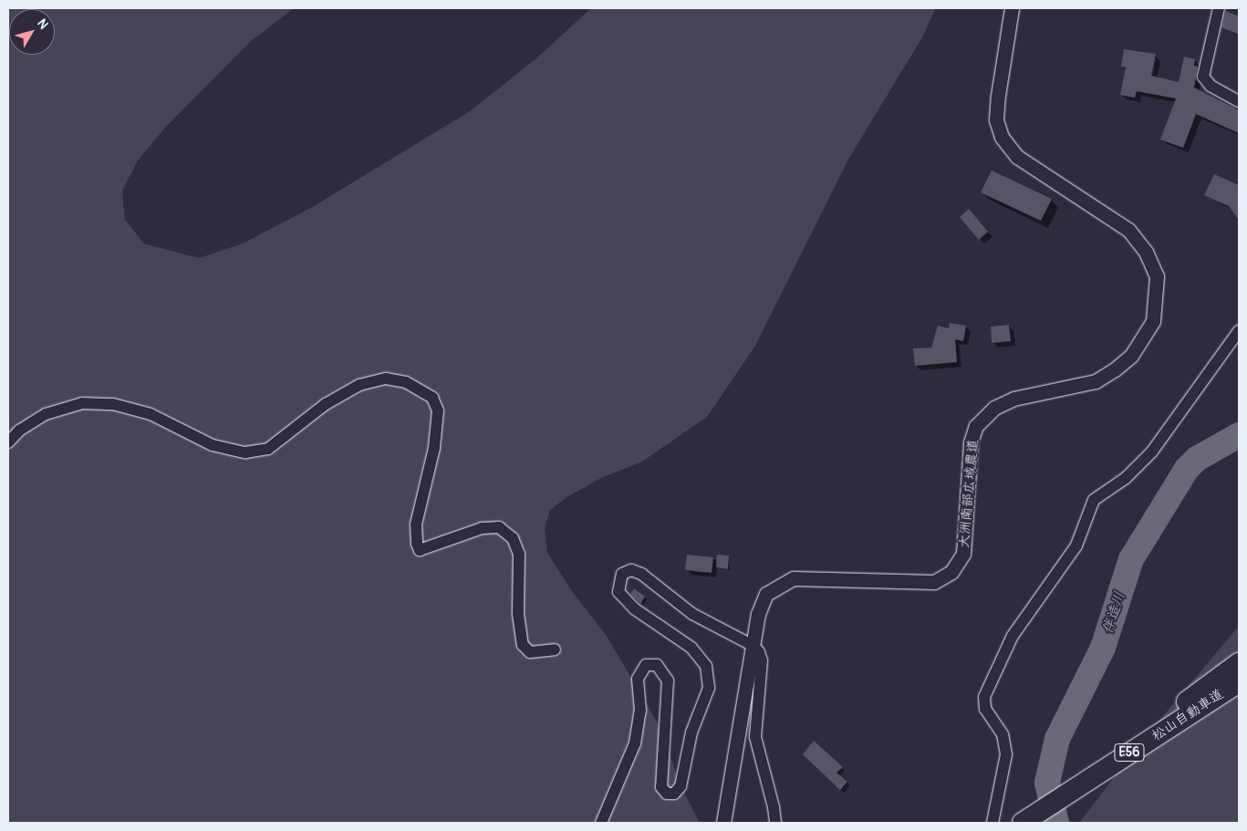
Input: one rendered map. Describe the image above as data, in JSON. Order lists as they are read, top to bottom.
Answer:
{
  "streets": {
    "highway": ["松山自動車道"],
    "street": ["大洲南部広域農道"]
  },
  "water": ["伴造川"],
  "north": "top right"
}
